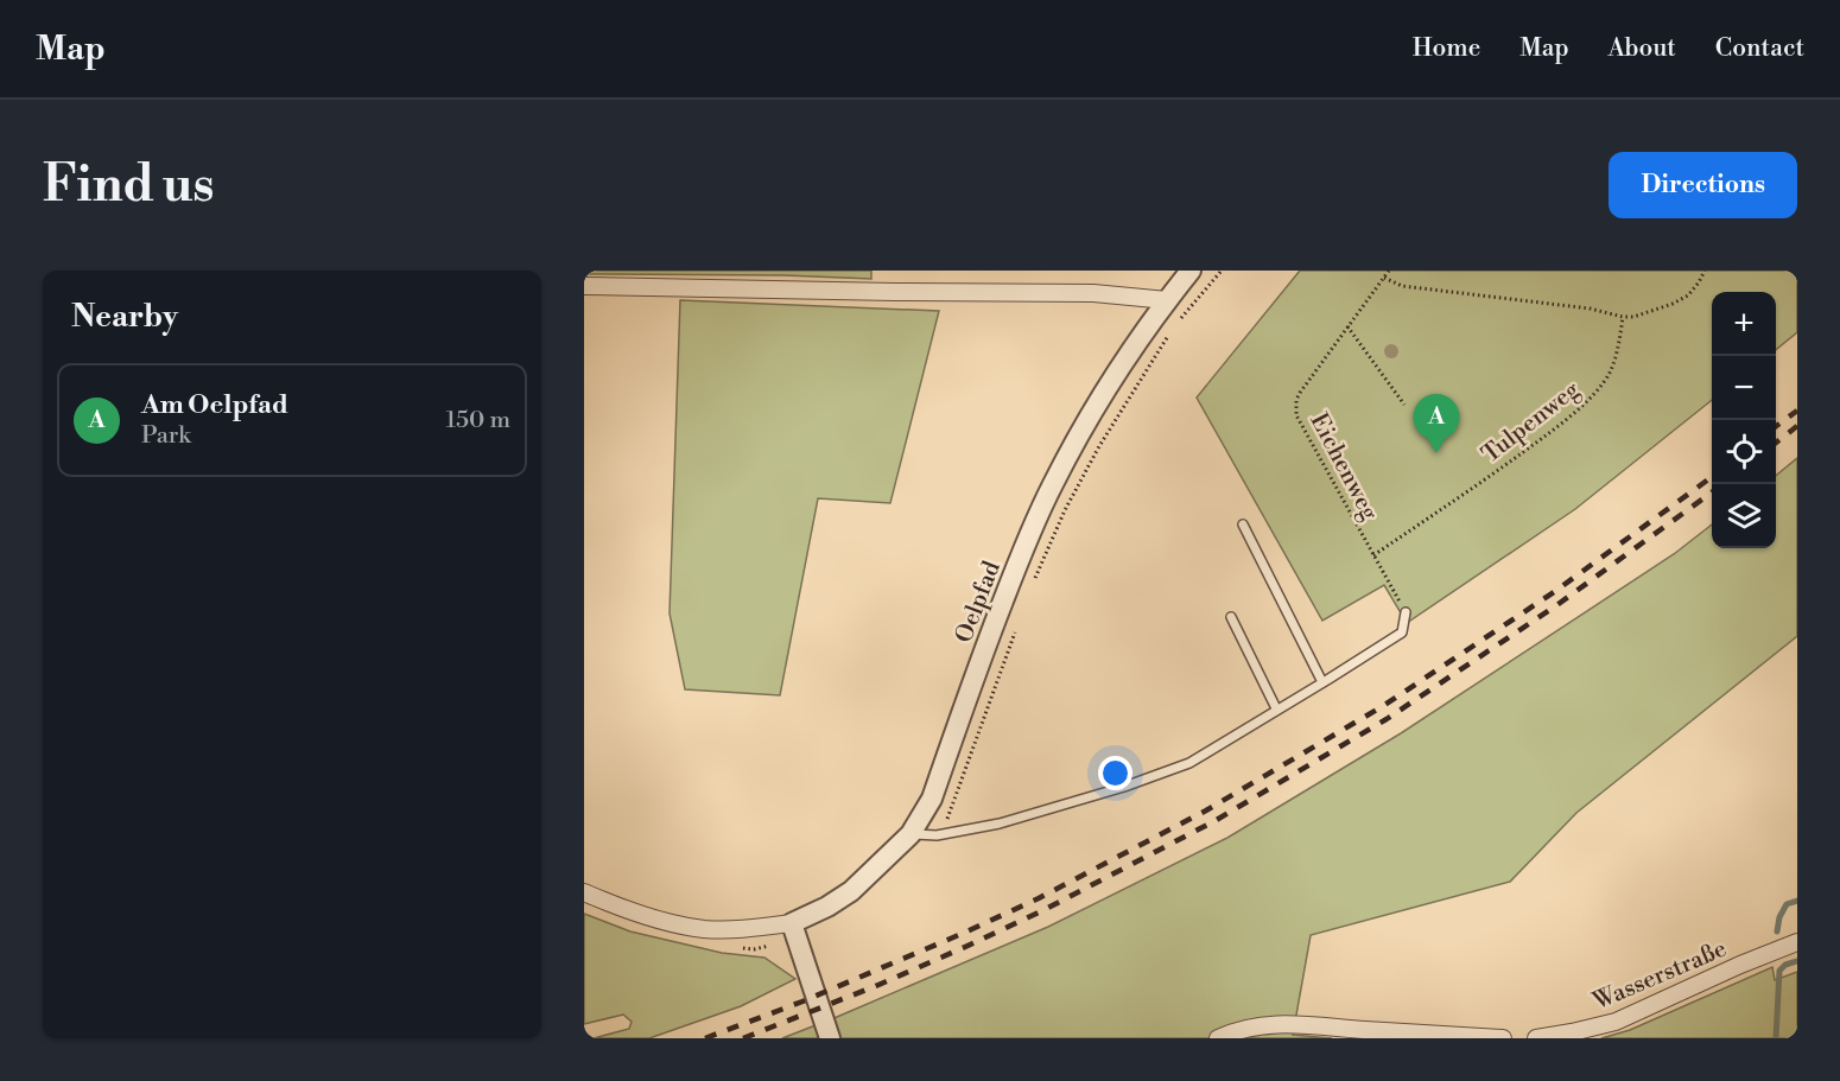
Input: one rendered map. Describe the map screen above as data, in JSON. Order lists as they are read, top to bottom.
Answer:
{
  "streets": {
    "street": ["Oelpfad", "Wasserstraße"],
    "path": ["Tulpenweg", "Eichenweg"]
  },
  "crossings": [
    ["Tulpenweg", "Eichenweg"]
  ],
  "page": {
    "header": "Map",
    "nav": [
      "Home",
      "Map",
      "About",
      "Contact"
    ],
    "buttons": "Directions",
    "title": "Find us",
    "heading": "Nearby",
    "map_buttons": ["+", "−"],
    "list": [
      {
        "mark": "A",
        "name": "Am Oelpfad",
        "note": "Park",
        "value": "150 m"
      }
    ],
    "pins": "A"
  }
}
